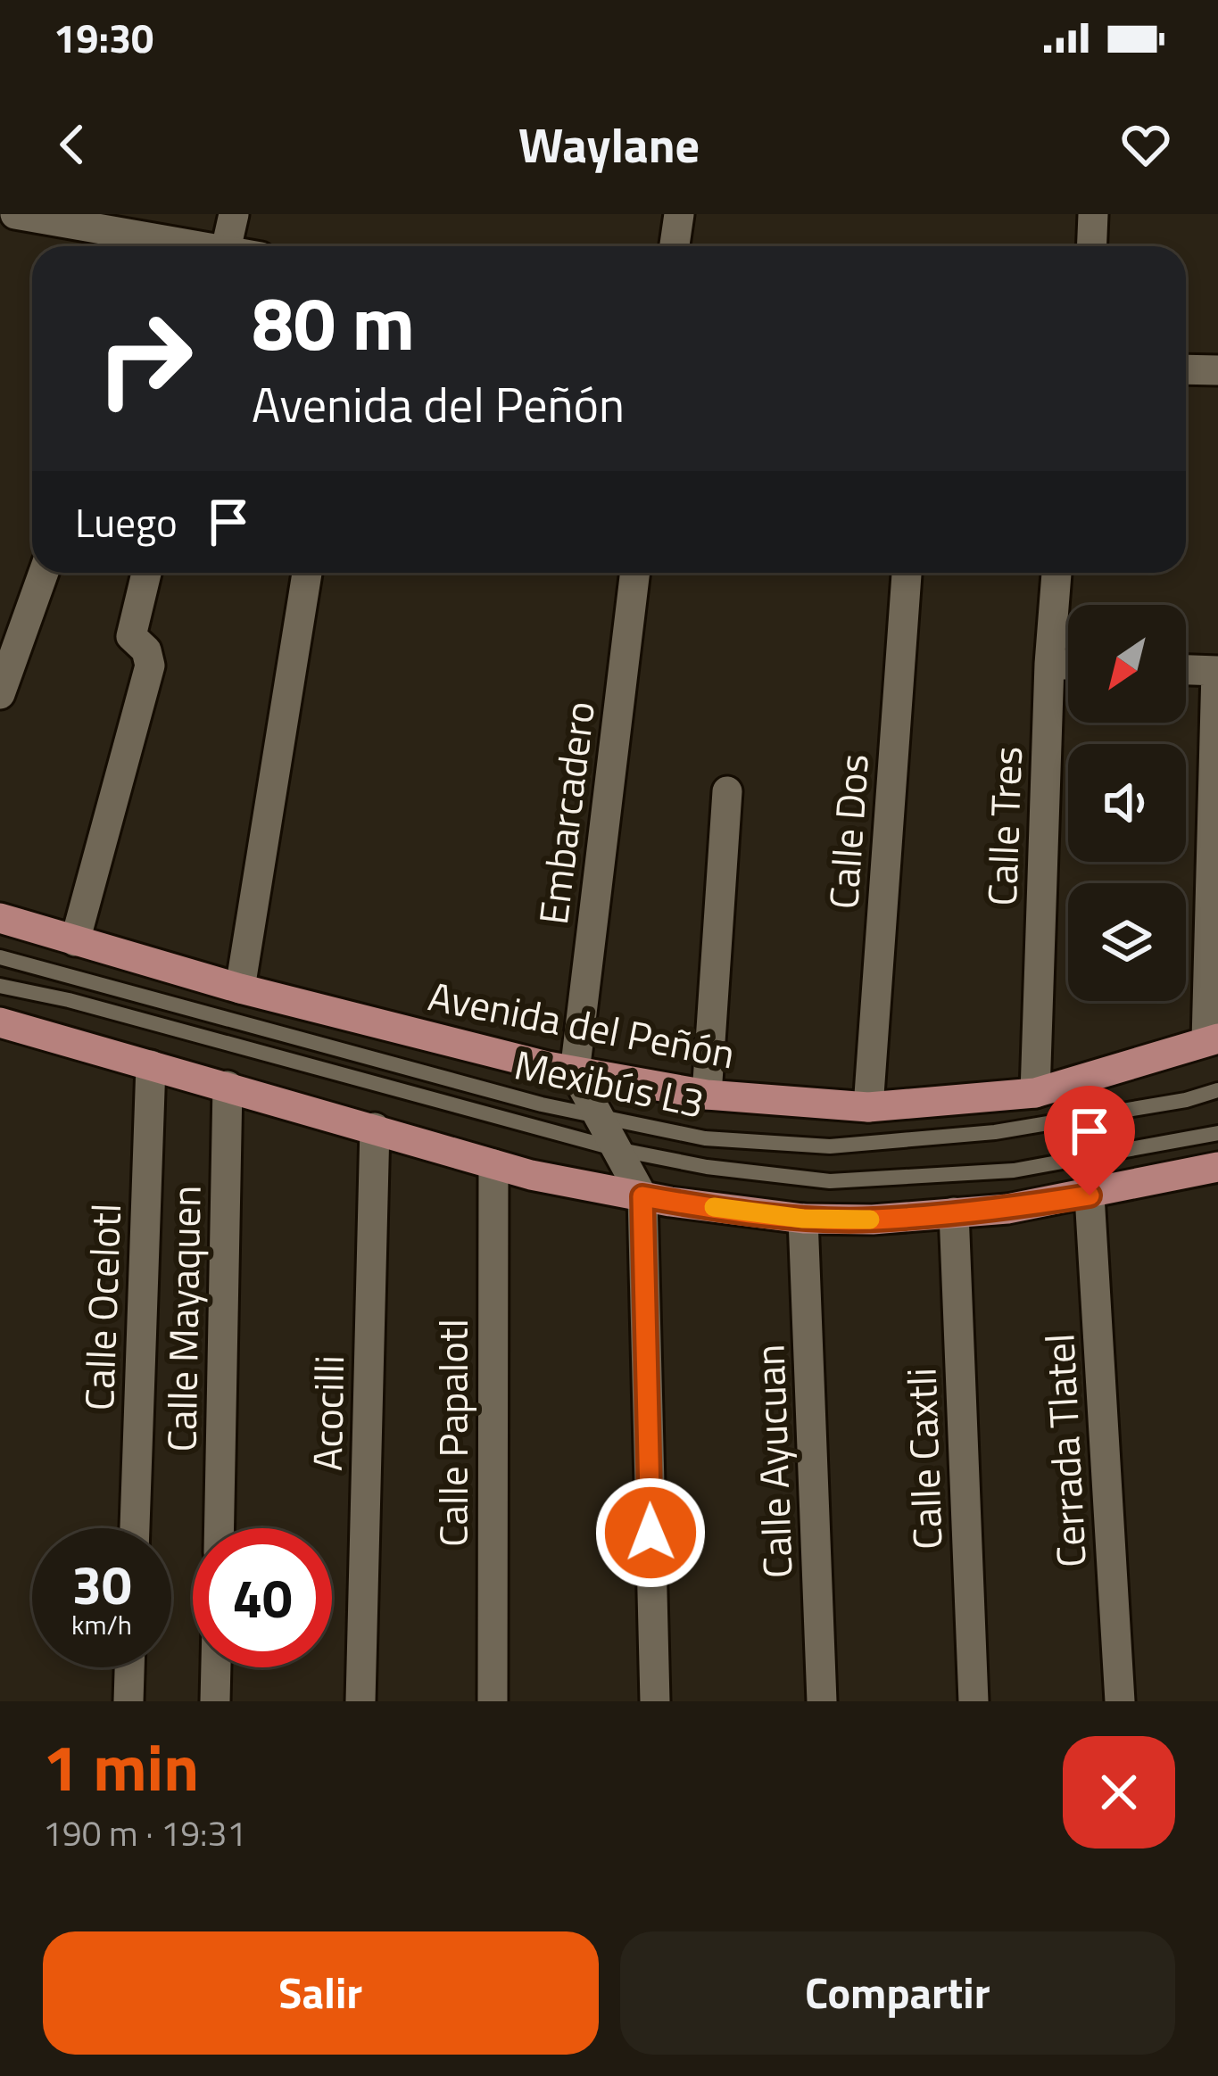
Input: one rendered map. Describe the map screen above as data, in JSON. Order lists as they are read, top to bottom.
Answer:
{
  "streets": {
    "main road": ["Avenida del Peñón"],
    "street": [
      "Embarcadero",
      "Calle Tres",
      "Calle Dos",
      "Calle Ocelotl",
      "Calle Mayaquen",
      "Acocilli",
      "Calle Papalotl",
      "Cerrada Tlatel",
      "Calle Caxtli",
      "Calle Ayucuan"
    ],
    "lane": ["Mexibús L3"]
  },
  "crossings": [
    ["Embarcadero", "Avenida del Peñón"],
    ["Calle Tres", "Avenida del Peñón"],
    ["Calle Dos", "Avenida del Peñón"]
  ],
  "north": "bottom left",
  "page": {
    "status": "19:30",
    "header": "Waylane",
    "turn": ["80 m", "Avenida del Peñón"],
    "then": "Luego",
    "speed": "30 km/h",
    "limit": "40",
    "heading": ["1 min", "190 m · 19:31"],
    "buttons": ["Salir", "Compartir"]
  }
}
